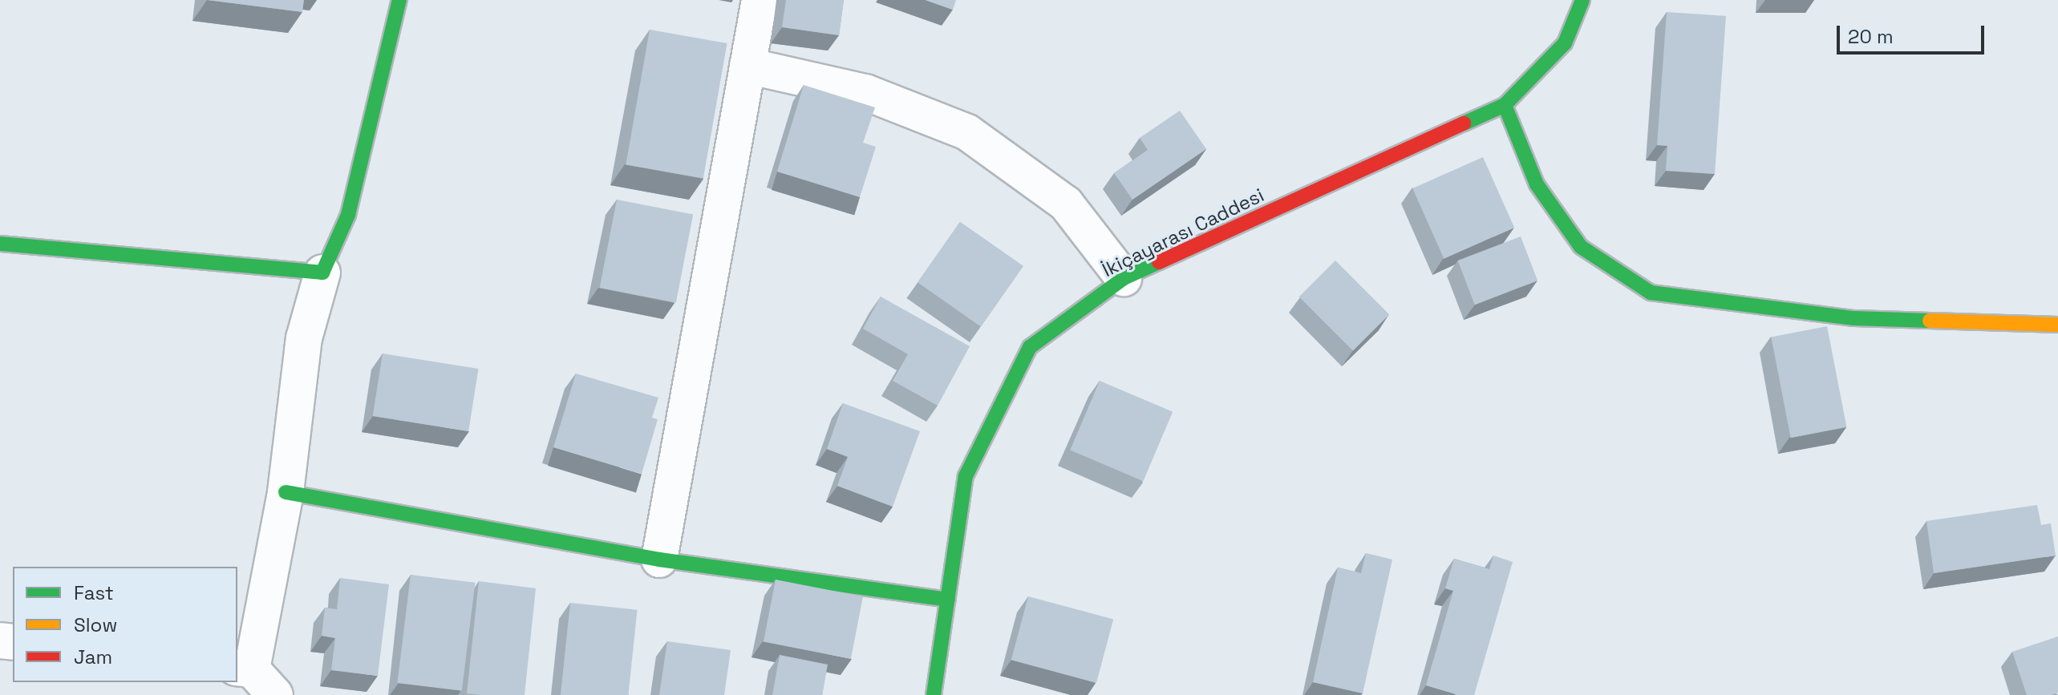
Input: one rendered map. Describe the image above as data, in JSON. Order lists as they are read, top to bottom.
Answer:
{
  "streets": {
    "street": ["İkiçayarası Caddesi"]
  },
  "legend": ["Fast", "Slow", "Jam"],
  "scale_bar": "20 m"
}
